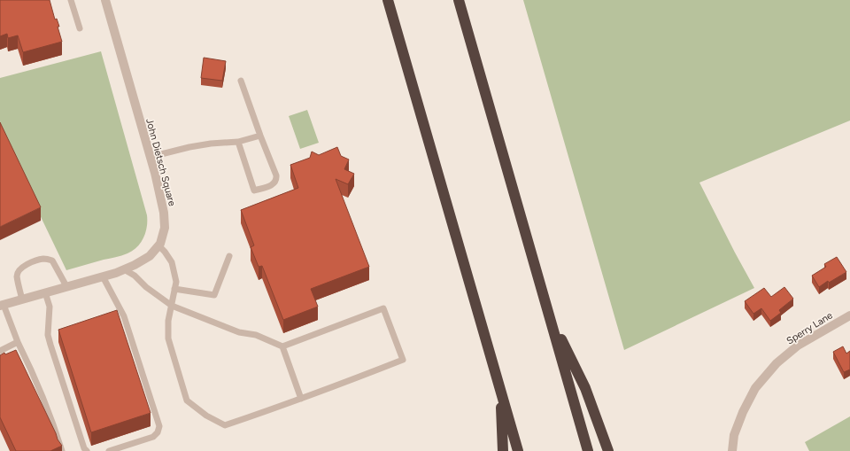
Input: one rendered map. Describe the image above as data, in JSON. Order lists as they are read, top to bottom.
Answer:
{
  "streets": {
    "street": ["John Dietsch Square", "Sperry Lane"]
  }
}
